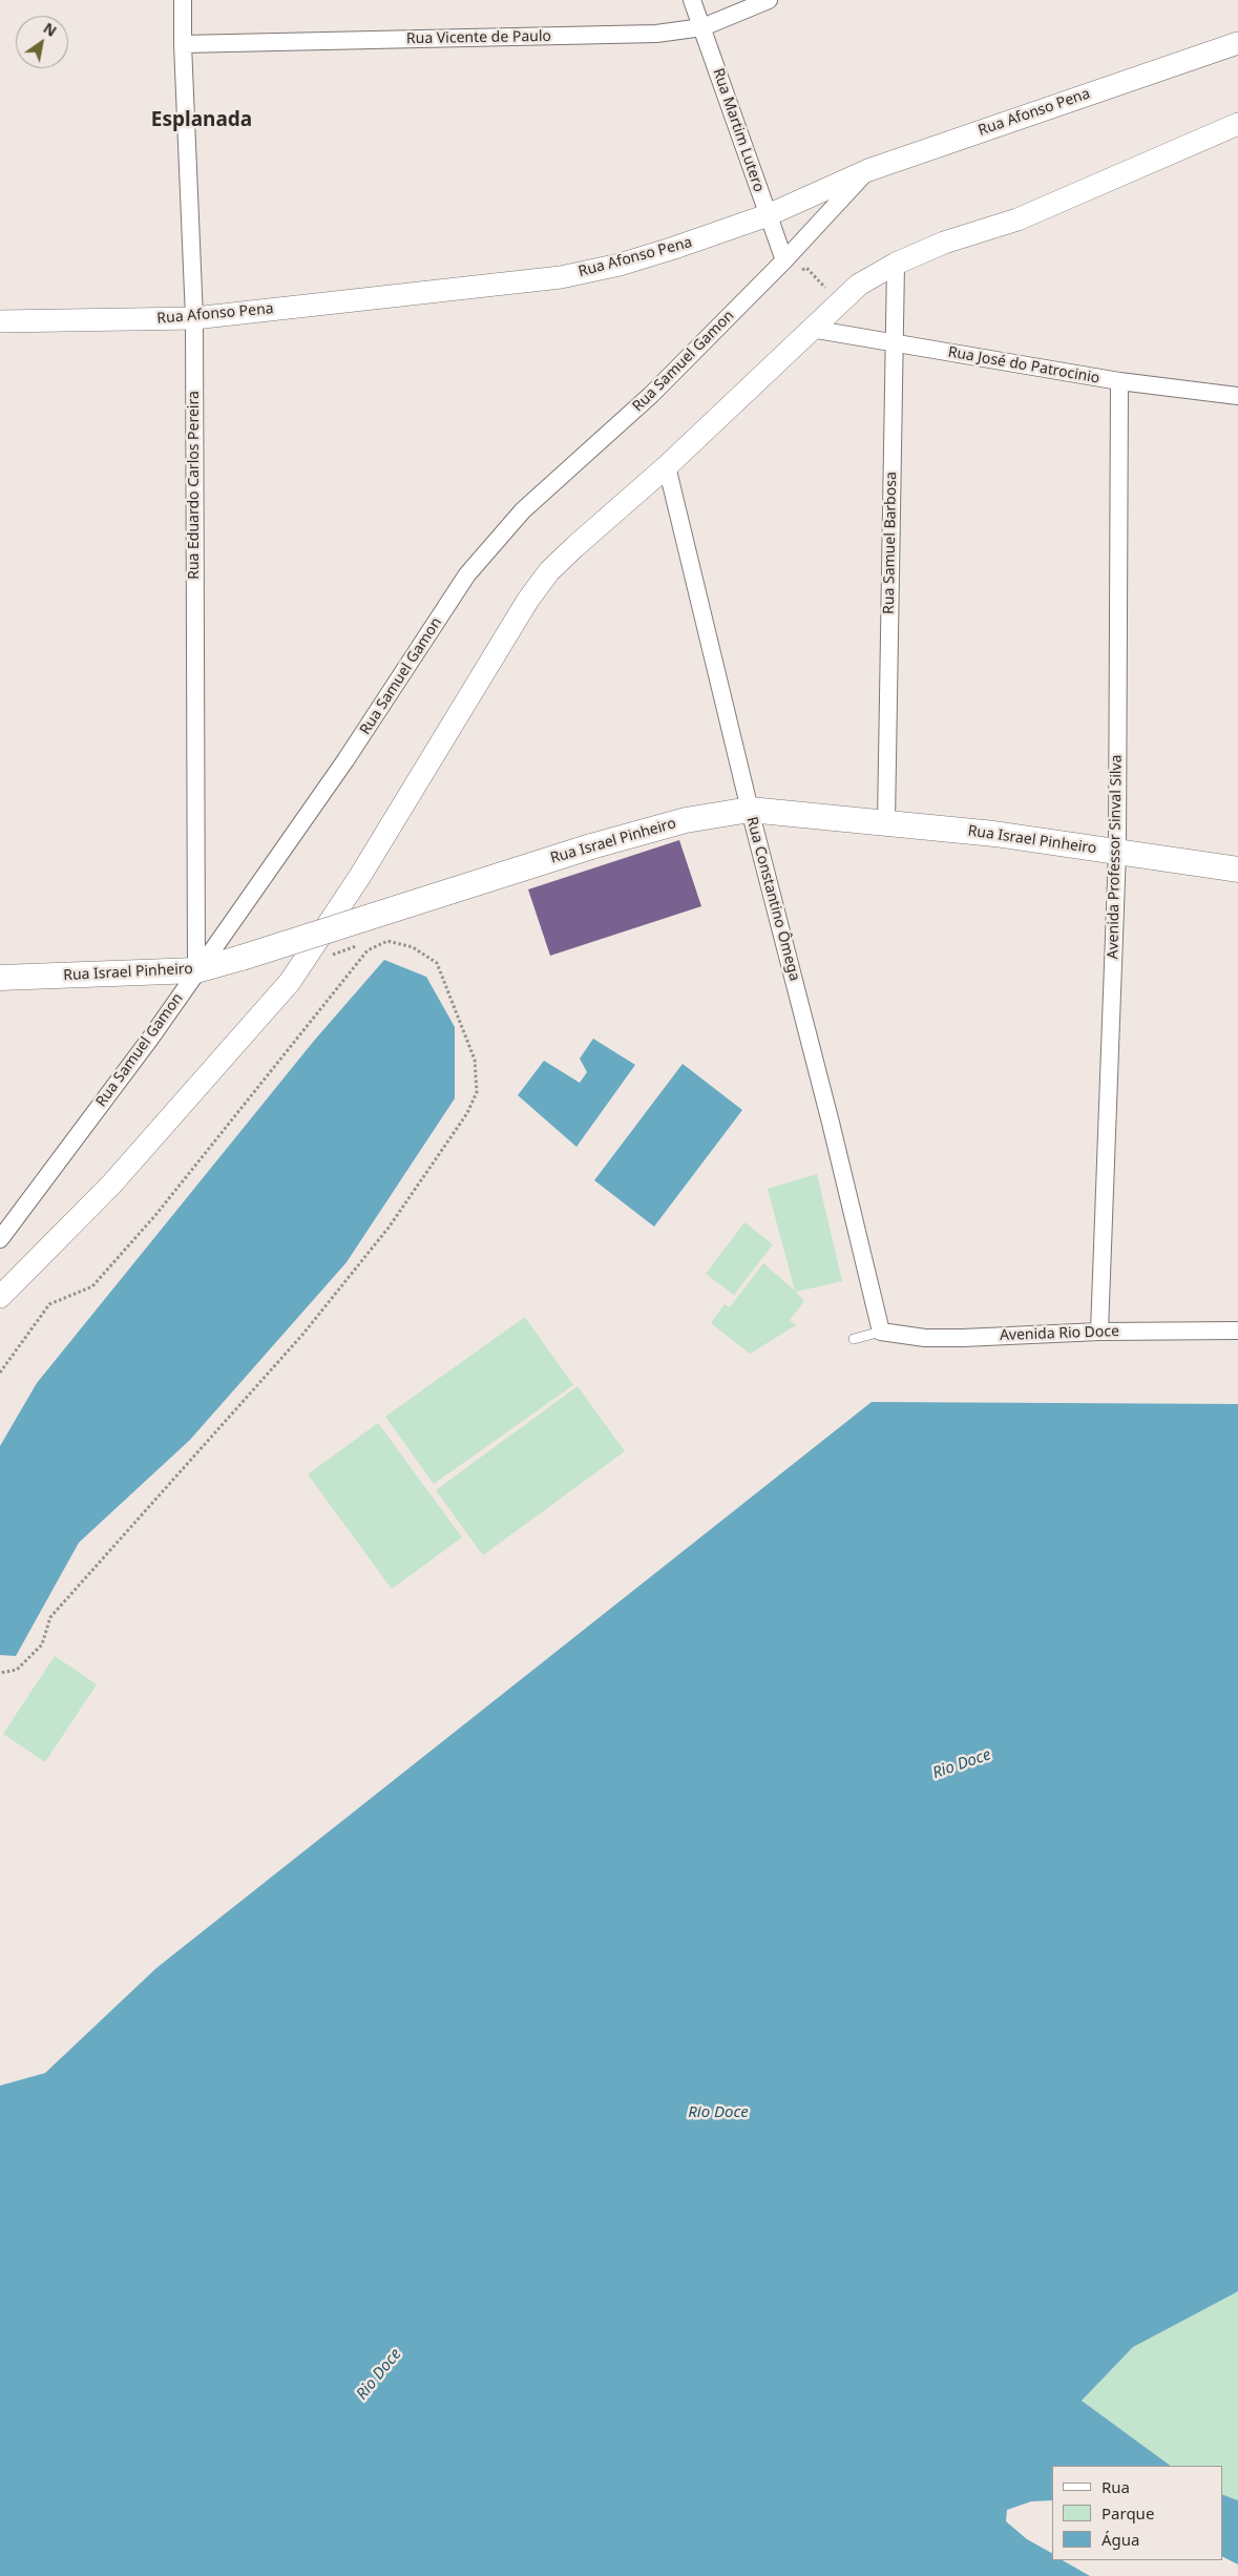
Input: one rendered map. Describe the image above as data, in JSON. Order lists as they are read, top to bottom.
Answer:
{
  "streets": {
    "main road": ["Rua Israel Pinheiro"],
    "street": [
      "Rua Vicente de Paulo",
      "Rua Afonso Pena",
      "Rua Martim Lutero",
      "Rua Samuel Gamon",
      "Rua José do Patrocinio",
      "Rua Eduardo Carlos Pereira",
      "Rua Samuel Barbosa",
      "Avenida Professor Sinval Silva",
      "Rua Constantino Ômega",
      "Avenida Rio Doce"
    ]
  },
  "crossings": [
    ["Rua Vicente de Paulo", "Rua Martim Lutero"],
    ["Rua Vicente de Paulo", "Rua Eduardo Carlos Pereira"],
    ["Rua Afonso Pena", "Rua Martim Lutero"],
    ["Rua Afonso Pena", "Rua Samuel Gamon"],
    ["Rua Afonso Pena", "Rua Eduardo Carlos Pereira"],
    ["Rua Martim Lutero", "Rua Samuel Gamon"],
    ["Rua Samuel Gamon", "Rua Eduardo Carlos Pereira"],
    ["Rua Samuel Gamon", "Rua Israel Pinheiro"],
    ["Rua José do Patrocinio", "Rua Samuel Barbosa"],
    ["Rua José do Patrocinio", "Avenida Professor Sinval Silva"],
    ["Rua Eduardo Carlos Pereira", "Rua Israel Pinheiro"],
    ["Rua Samuel Barbosa", "Rua Israel Pinheiro"],
    ["Rua Israel Pinheiro", "Avenida Professor Sinval Silva"],
    ["Rua Israel Pinheiro", "Rua Constantino Ômega"],
    ["Avenida Professor Sinval Silva", "Avenida Rio Doce"],
    ["Rua Constantino Ômega", "Avenida Rio Doce"]
  ],
  "districts": ["Esplanada"],
  "water": ["Rio Doce"],
  "legend": ["Rua", "Parque", "Água"],
  "north": "top right"
}
